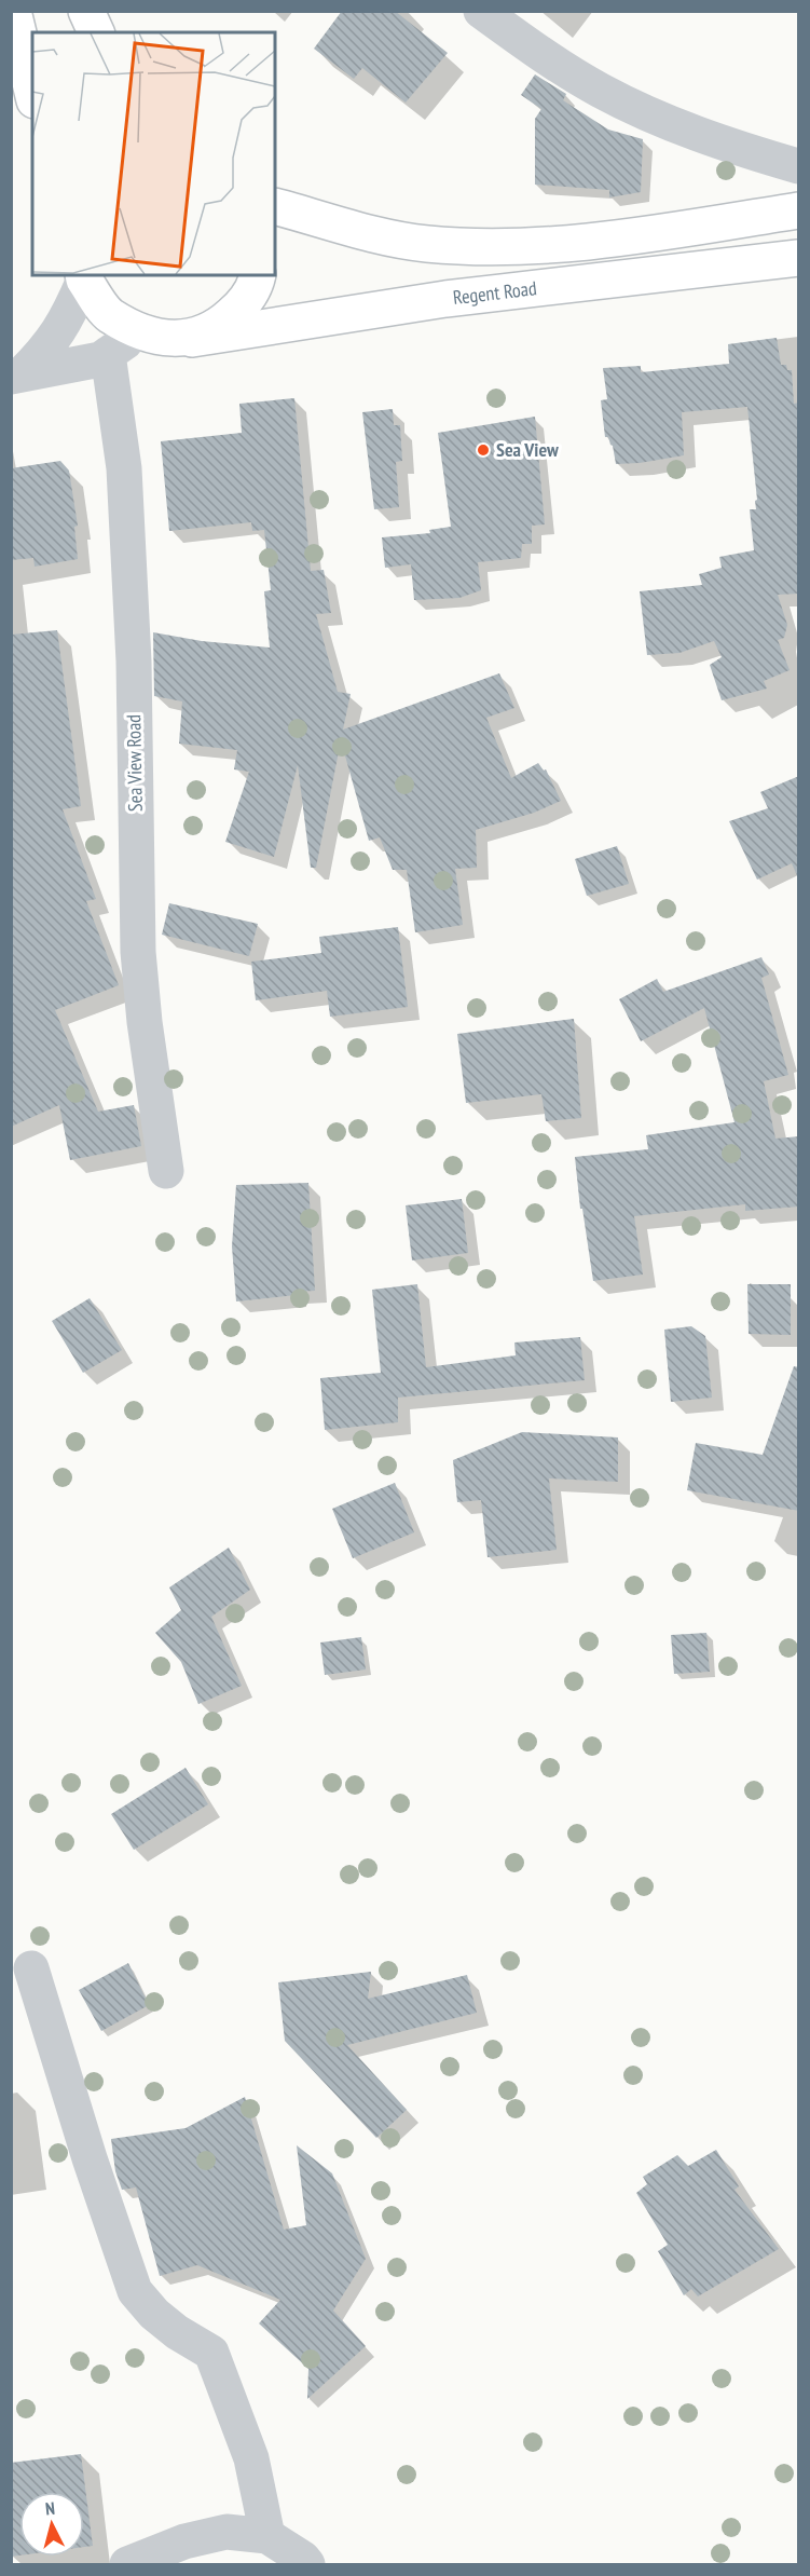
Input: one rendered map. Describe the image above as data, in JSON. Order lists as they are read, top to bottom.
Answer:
{
  "streets": {
    "main road": ["Regent Road"],
    "street": ["Sea View Road"]
  },
  "places": ["Sea View"],
  "north": "top"
}
